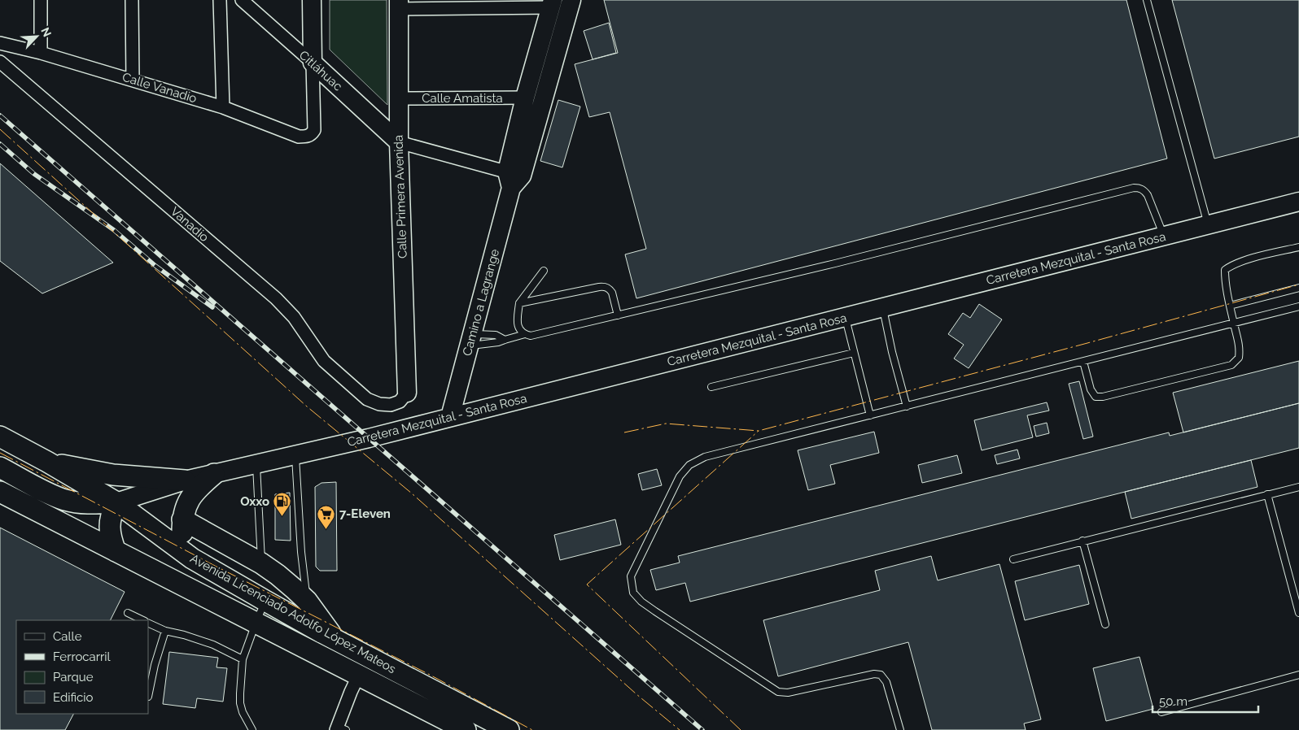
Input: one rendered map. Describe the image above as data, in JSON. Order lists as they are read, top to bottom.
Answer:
{
  "streets": {
    "main road": [
      "Citláhuac",
      "Calle Primera Avenida",
      "Carretera Mezquital - Santa Rosa",
      "Camino a Lagrange",
      "Avenida Licenciado Adolfo López Mateos"
    ],
    "street": ["Calle Vanadio", "Calle Amatista", "Vanadio"]
  },
  "crossings": [
    ["Citláhuac", "Calle Vanadio"],
    ["Citláhuac", "Calle Primera Avenida"],
    ["Calle Amatista", "Calle Primera Avenida"],
    ["Calle Amatista", "Camino a Lagrange"],
    ["Calle Primera Avenida", "Vanadio"],
    ["Carretera Mezquital - Santa Rosa", "Camino a Lagrange"],
    ["Carretera Mezquital - Santa Rosa", "Avenida Licenciado Adolfo López Mateos"]
  ],
  "places": {
    "fuel station": ["Oxxo"],
    "supermarket": ["7-Eleven"]
  },
  "legend": [
    "Calle",
    "Ferrocarril",
    "Parque",
    "Edificio"
  ],
  "scale_bar": "50 m",
  "north": "top right"
}
